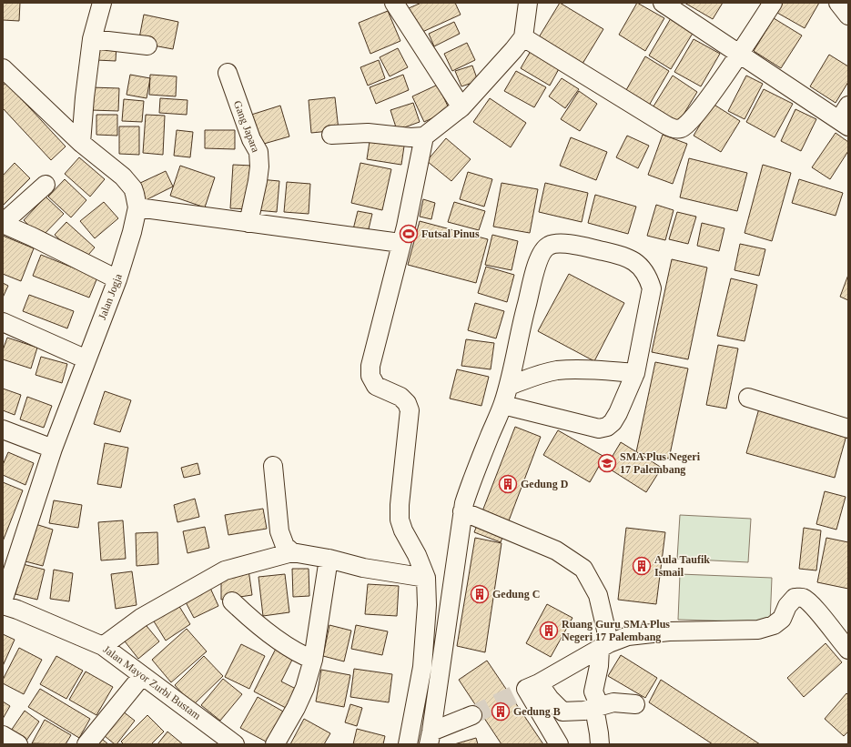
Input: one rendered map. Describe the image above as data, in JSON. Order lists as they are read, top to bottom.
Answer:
{
  "streets": {
    "street": ["Gang Japara", "Jalan Jogja", "Jalan Mayor Zurbi Bustam"]
  },
  "places": {
    "sports": ["Futsal Pinus"],
    "school or university": ["SMA Plus Negeri 17 Palembang"],
    "building": [
      "Gedung D",
      "Aula Taufik Ismail",
      "Gedung C",
      "Ruang Guru SMA Plus Negeri 17 Palembang",
      "Gedung B"
    ]
  }
}
